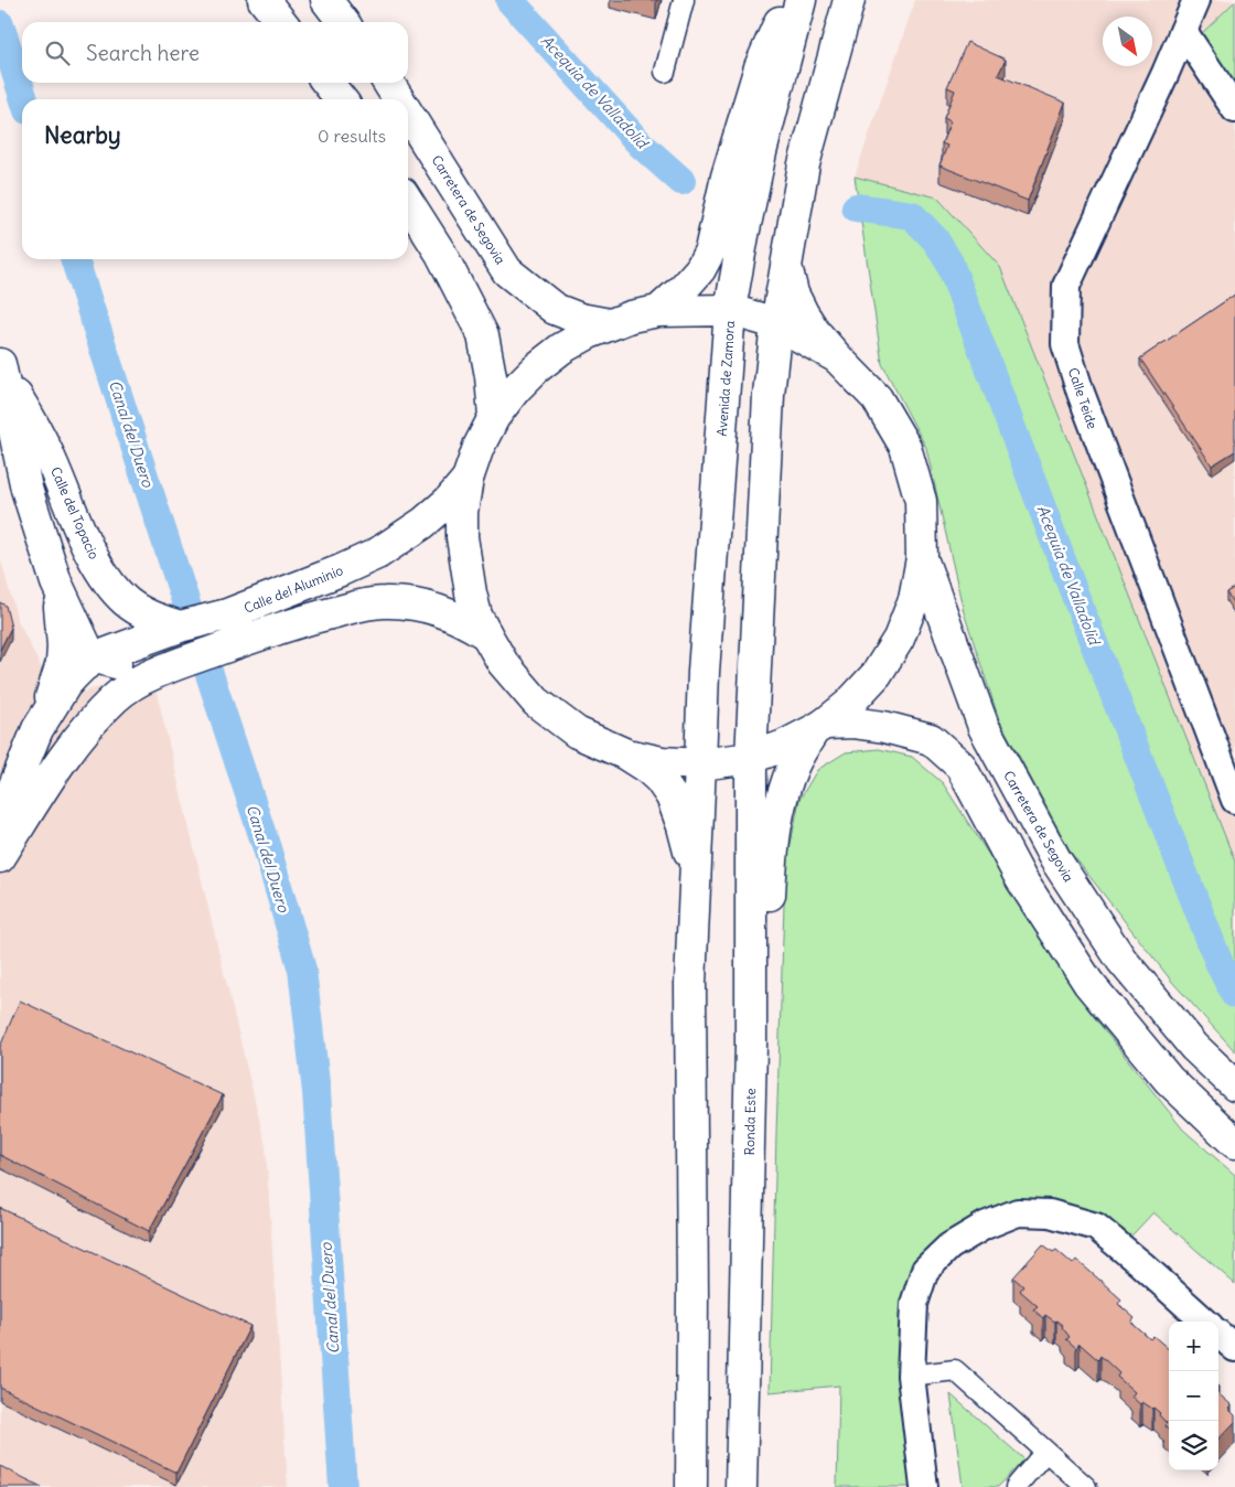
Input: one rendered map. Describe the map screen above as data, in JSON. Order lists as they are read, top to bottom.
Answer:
{
  "streets": {
    "main road": [
      "Carretera de Segovia",
      "Avenida de Zamora",
      "Calle del Topacio",
      "Calle del Aluminio",
      "Ronda Este"
    ],
    "street": ["Calle Teide"]
  },
  "crossings": [
    ["Calle del Topacio", "Calle del Aluminio"]
  ],
  "water": ["Acequia de Valladolid", "Canal del Duero"],
  "north": "bottom right",
  "page": {
    "search": "Search here",
    "heading": ["Nearby", "0 results"],
    "map_buttons": ["+", "−"]
  }
}
